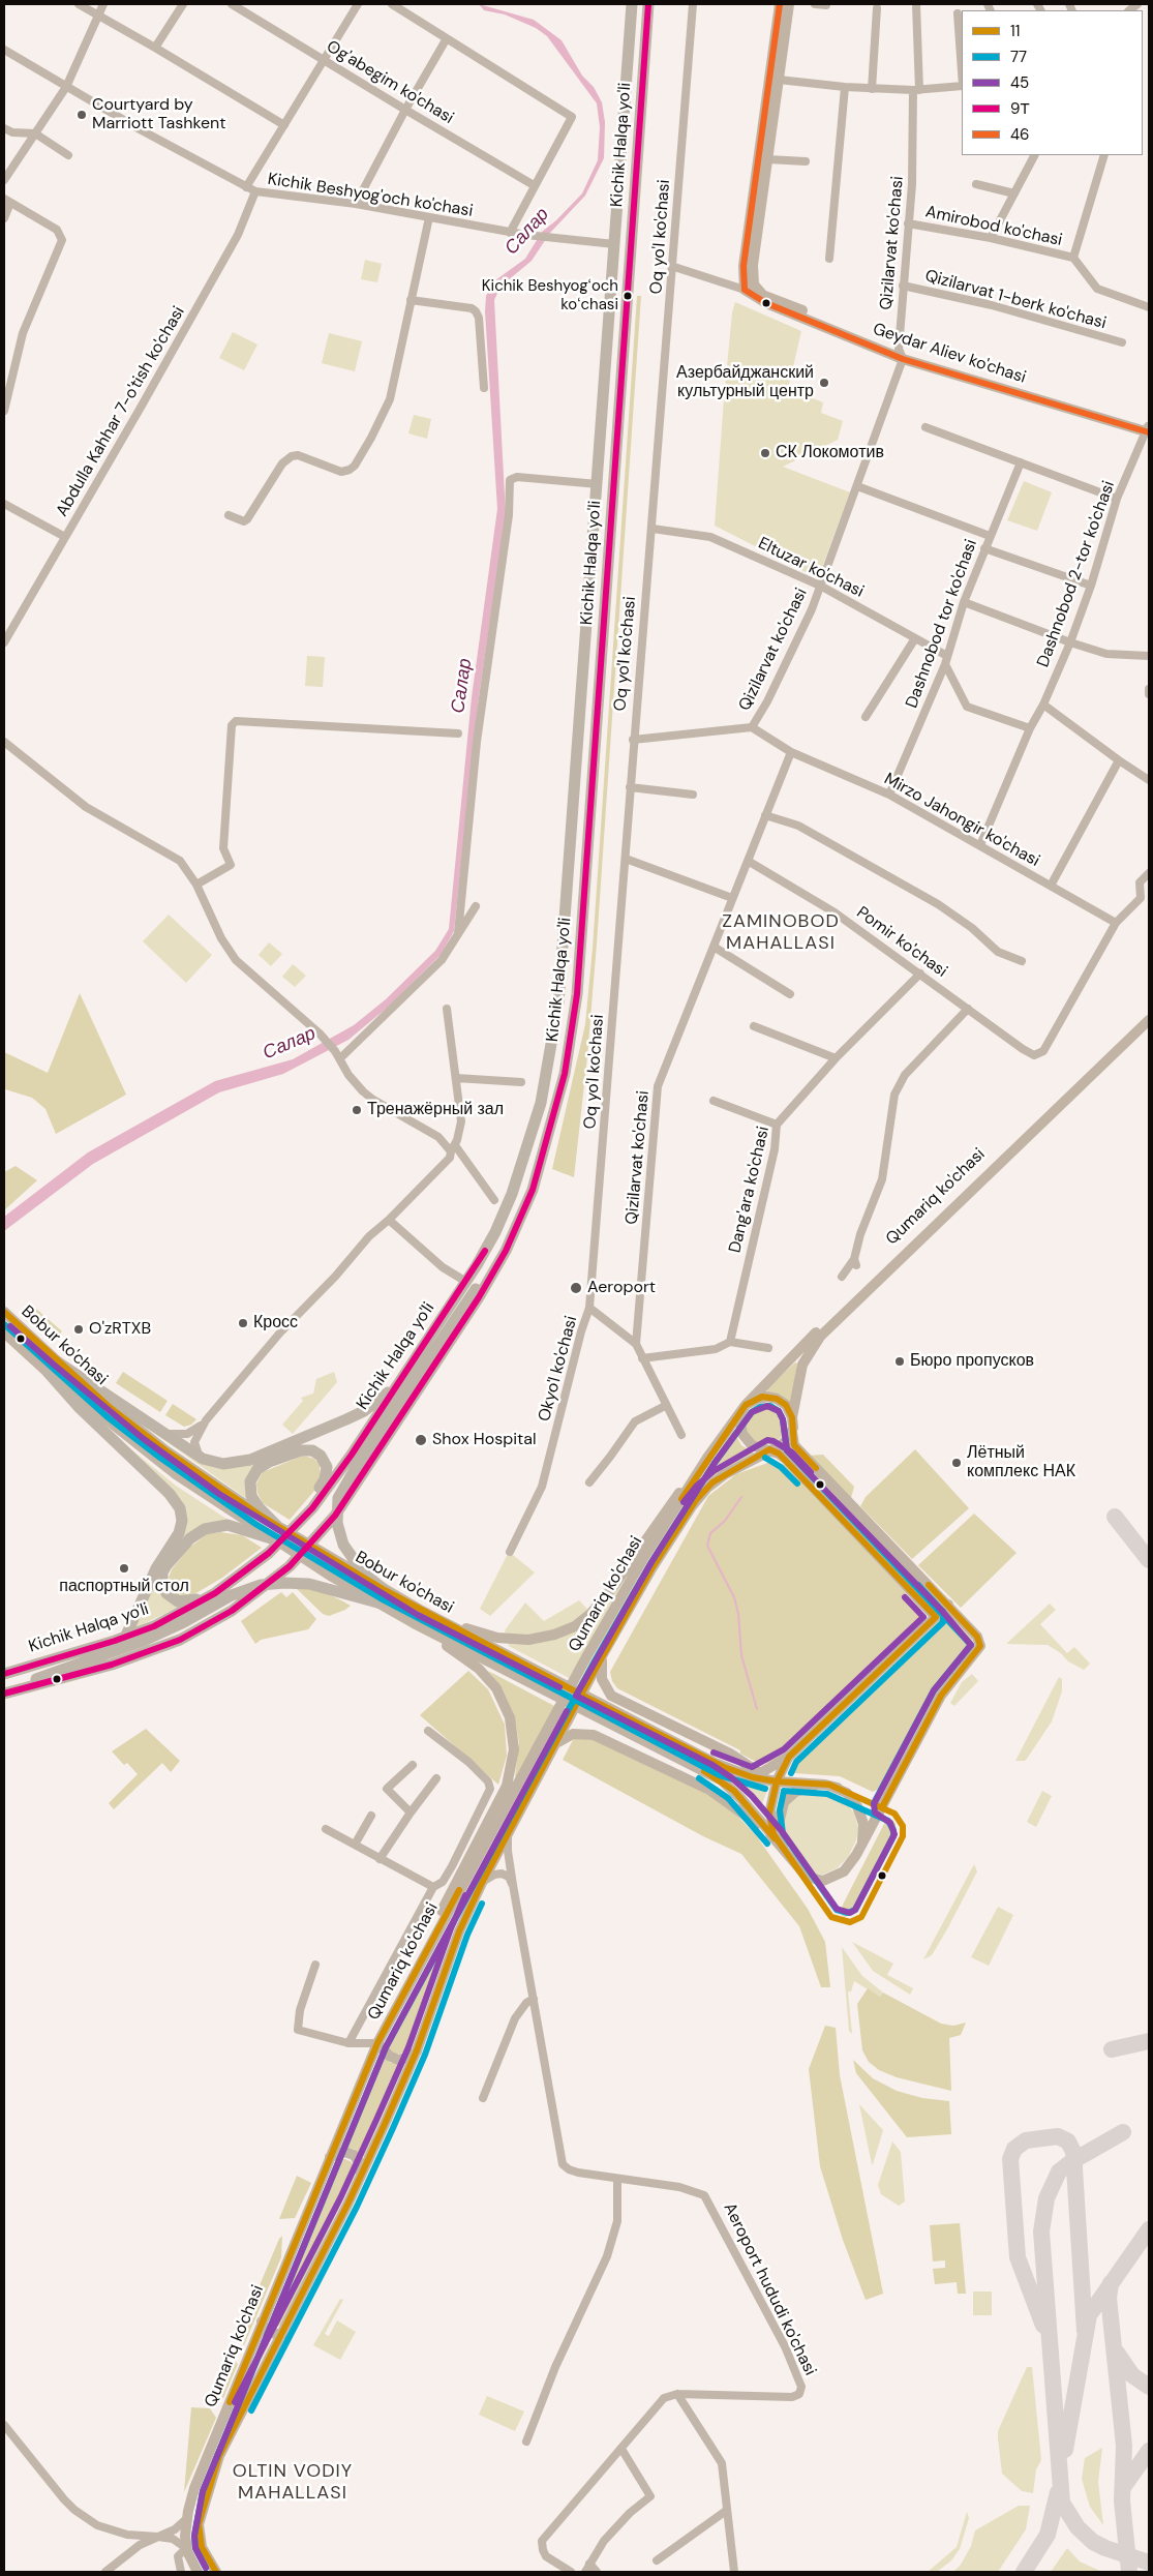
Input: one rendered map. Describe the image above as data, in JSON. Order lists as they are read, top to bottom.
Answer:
{
  "streets": {
    "highway": ["Kichik Halqa yo'li"],
    "main road": ["Geydar Aliev ko'chasi", "Qumariq ko'chasi", "Bobur ko'chasi"],
    "street": [
      "Og'abegim ko'chasi",
      "Kichik Beshyog'och ko'chasi",
      "Amirobod ko'chasi",
      "Oq yo'l ko'chasi",
      "Qizilarvat ko'chasi",
      "Qizilarvat 1-berk ko'chasi",
      "Abdulla Kahhar 7-o'tish ko'chasi",
      "Eltuzar ko'chasi",
      "Dashnobod 2-tor ko'chasi",
      "Dashnobod tor ko'chasi",
      "Mirzo Jahongir ko'chasi",
      "Pomir ko'chasi",
      "Dang'ara ko'chasi",
      "Okyo'l ko'chasi",
      "Aeroport hududi ko'chasi"
    ]
  },
  "crossings": [
    ["Kichik Halqa yo'li", "Kichik Beshyog'och ko'chasi"],
    ["Kichik Halqa yo'li", "Bobur ko'chasi"],
    ["Kichik Beshyog'och ko'chasi", "Abdulla Kahhar 7-o'tish ko'chasi"],
    ["Amirobod ko'chasi", "Qizilarvat ko'chasi"],
    ["Oq yo'l ko'chasi", "Geydar Aliev ko'chasi"],
    ["Oq yo'l ko'chasi", "Eltuzar ko'chasi"],
    ["Oq yo'l ko'chasi", "Okyo'l ko'chasi"],
    ["Qizilarvat ko'chasi", "Qizilarvat 1-berk ko'chasi"],
    ["Qizilarvat ko'chasi", "Geydar Aliev ko'chasi"],
    ["Qizilarvat ko'chasi", "Eltuzar ko'chasi"],
    ["Qizilarvat ko'chasi", "Mirzo Jahongir ko'chasi"],
    ["Qizilarvat ko'chasi", "Pomir ko'chasi"],
    ["Geydar Aliev ko'chasi", "Dashnobod 2-tor ko'chasi"],
    ["Eltuzar ko'chasi", "Dashnobod tor ko'chasi"],
    ["Dashnobod 2-tor ko'chasi", "Mirzo Jahongir ko'chasi"],
    ["Dashnobod tor ko'chasi", "Mirzo Jahongir ko'chasi"],
    ["Mirzo Jahongir ko'chasi", "Pomir ko'chasi"],
    ["Pomir ko'chasi", "Dang'ara ko'chasi"],
    ["Qumariq ko'chasi", "Aeroport hududi ko'chasi"]
  ],
  "districts": ["ZAMINOBOD MAHALLASI", "OLTIN VODIY MAHALLASI"],
  "water": ["Салар"],
  "places": [
    "Courtyard by Marriott Tashkent",
    "Kichik Beshyogʻoch koʻchasi",
    "Азербайджанский культурный центр",
    "СК Локомотив",
    "Тренажёрный зал",
    "Aeroport",
    "Кросс",
    "O'zRTXB",
    "Бюро пропусков",
    "Shox Hospital",
    "Лётный комплекс НАК",
    "паспортный стол"
  ],
  "lines": [
    "transit line 9Т",
    "transit line 46",
    "transit line 11",
    "transit line 77",
    "transit line 45"
  ],
  "legend": [
    "11",
    "77",
    "45",
    "9Т",
    "46"
  ]
}
